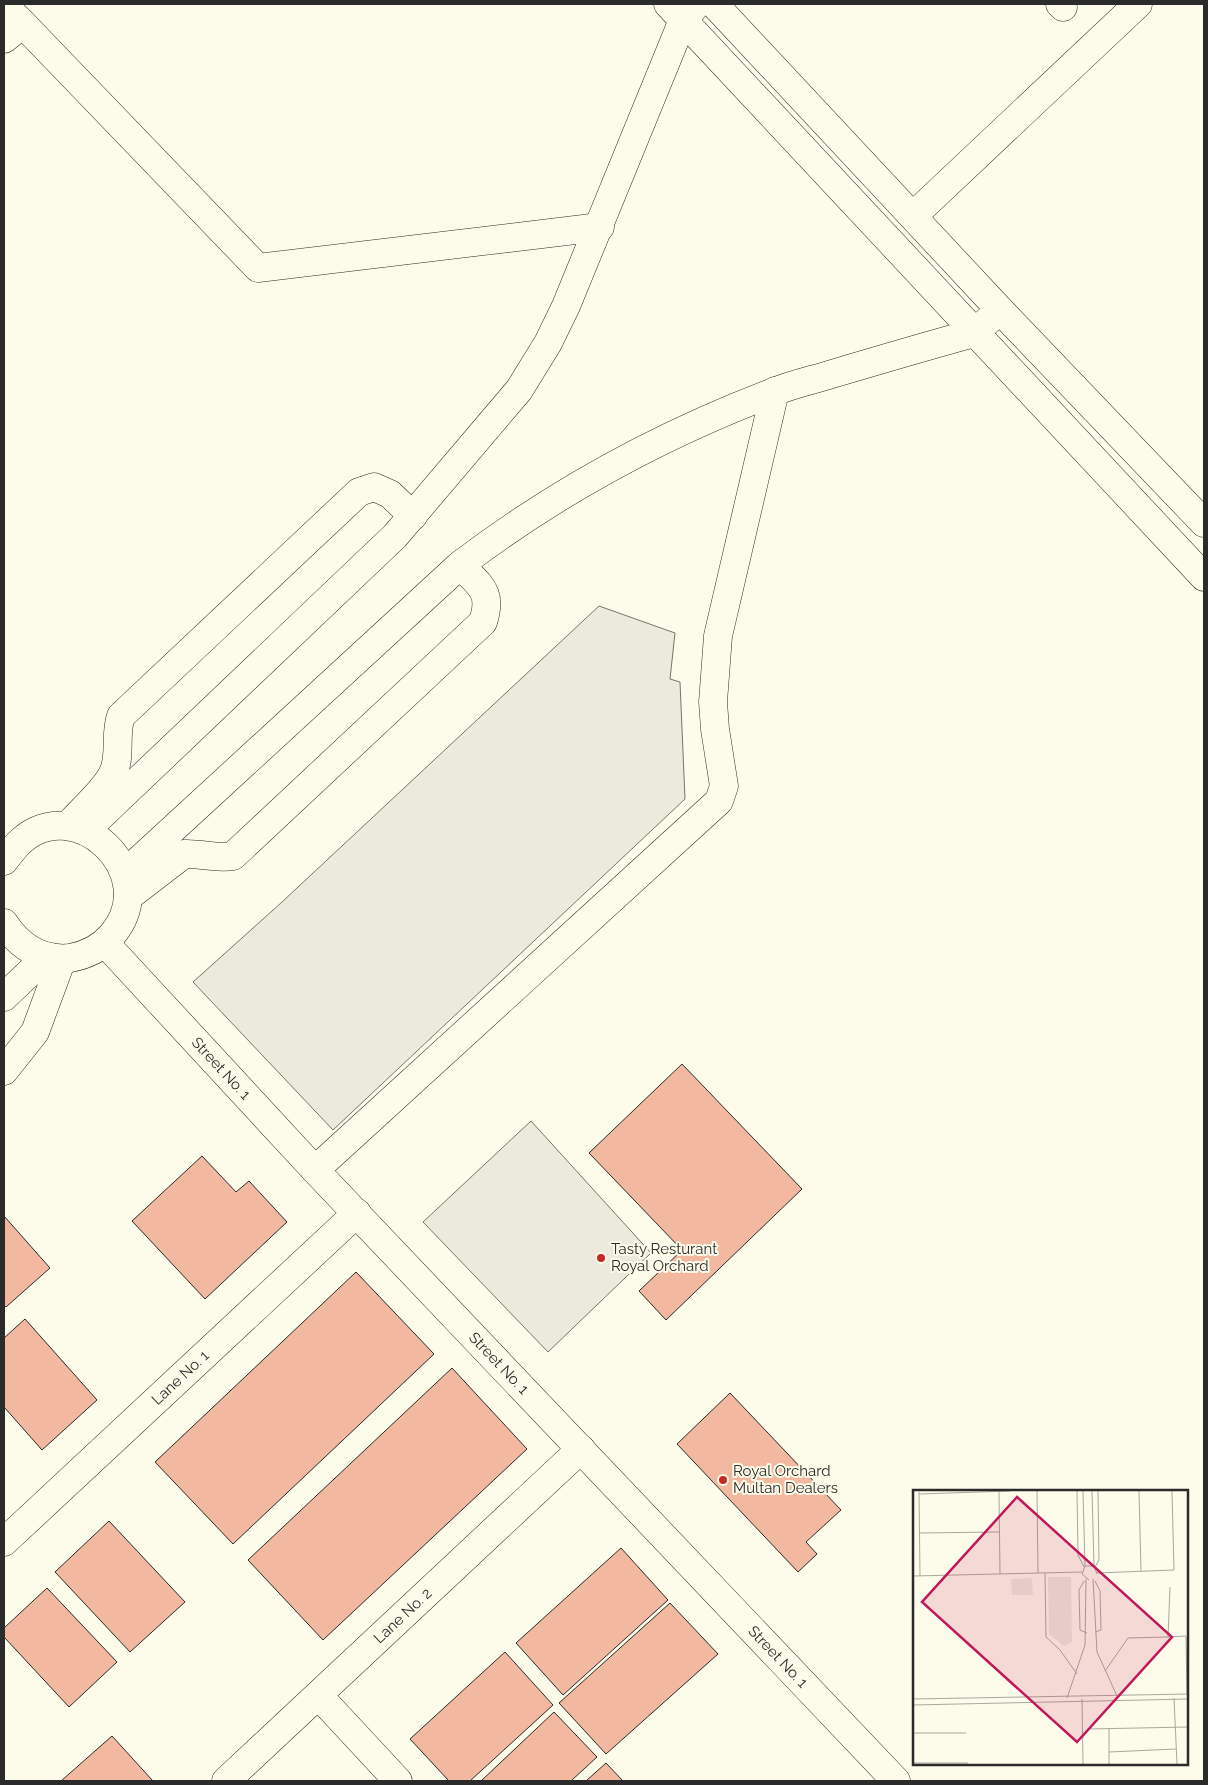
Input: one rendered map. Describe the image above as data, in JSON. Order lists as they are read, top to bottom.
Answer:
{
  "streets": {
    "street": ["Street No. 1", "Lane No. 1", "Lane No. 2"]
  },
  "crossings": [
    ["Street No. 1", "Lane No. 1"],
    ["Street No. 1", "Lane No. 2"]
  ],
  "places": ["Tasty Resturant Royal Orchard", "Royal Orchard Multan Dealers"]
}
